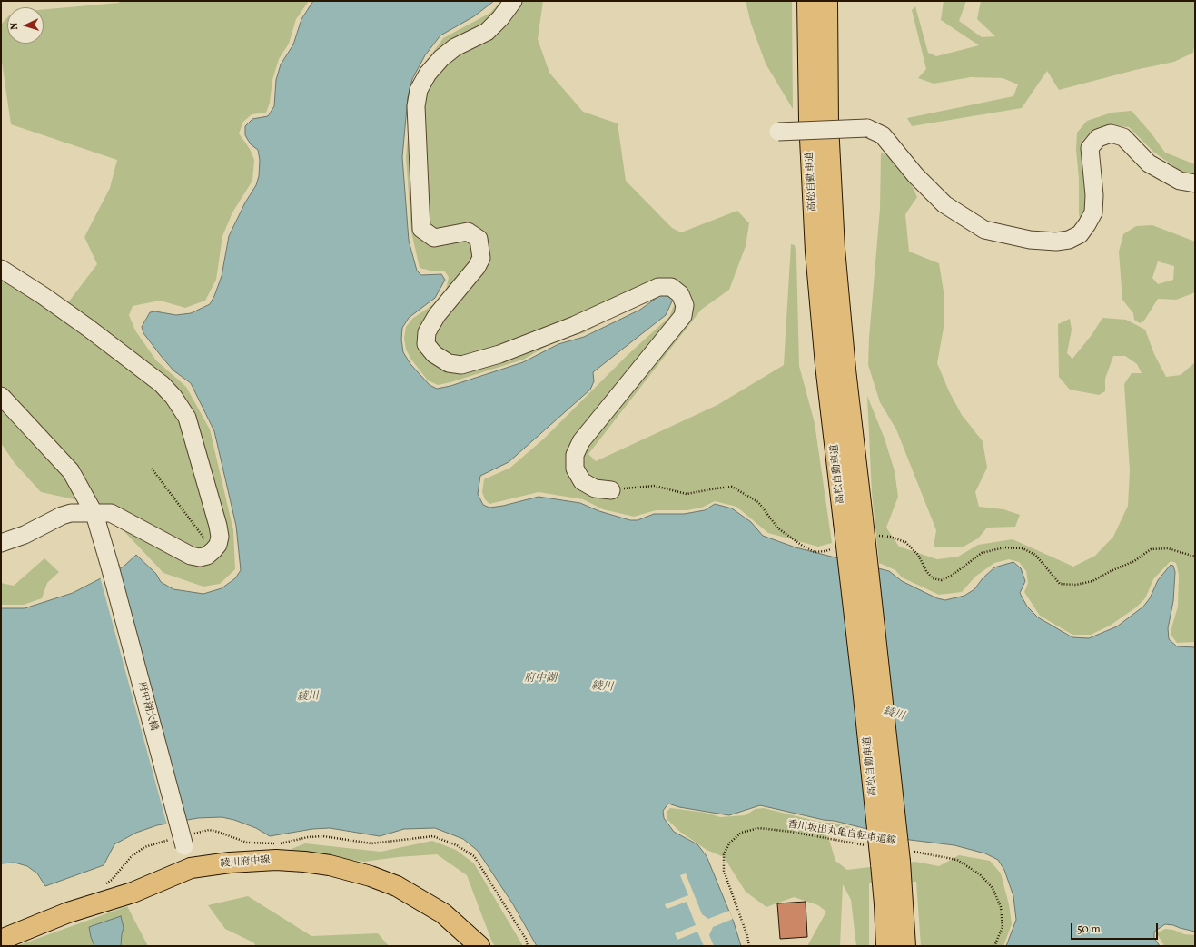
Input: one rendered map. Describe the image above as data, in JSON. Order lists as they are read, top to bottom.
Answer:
{
  "streets": {
    "main road": ["高松自動車道", "綾川府中線"],
    "street": ["府中湖大橋"],
    "path": ["香川坂出丸亀自転車道線"]
  },
  "crossings": [
    ["府中湖大橋", "綾川府中線"]
  ],
  "water": ["府中湖", "綾川"],
  "scale_bar": "50 m",
  "north": "left"
}
